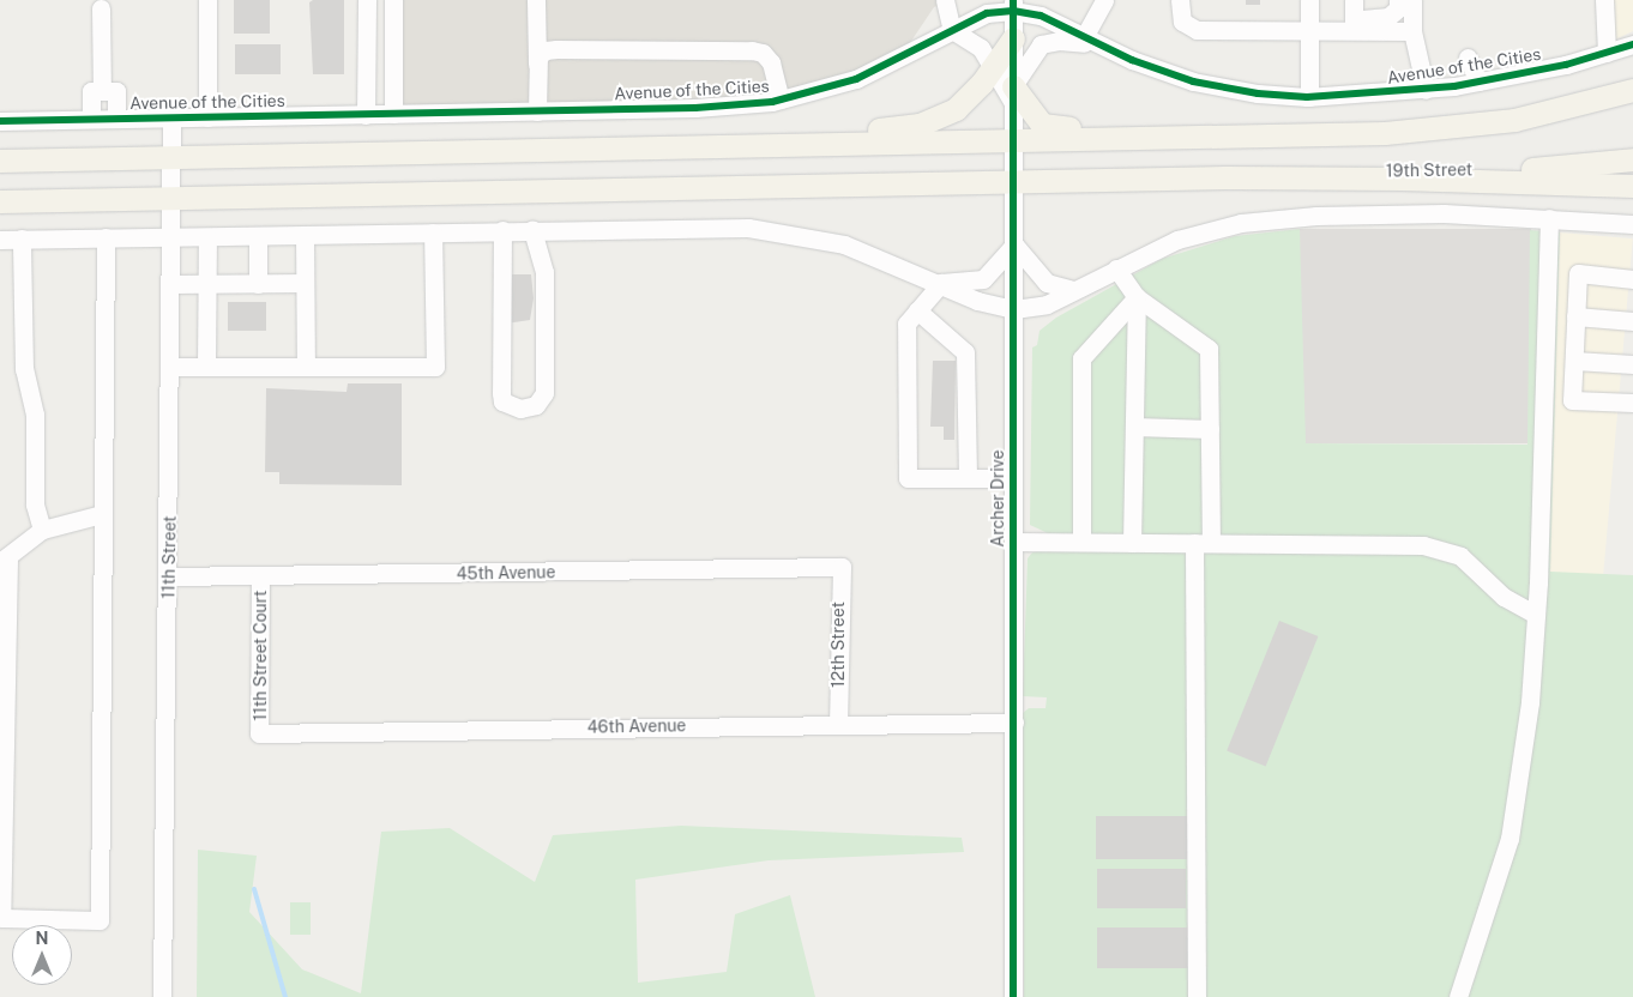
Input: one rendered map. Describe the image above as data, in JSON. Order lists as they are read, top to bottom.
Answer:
{
  "streets": {
    "main road": ["19th Street"],
    "street": [
      "Avenue of the Cities",
      "Archer Drive",
      "11th Street",
      "45th Avenue",
      "12th Street",
      "11th Street Court",
      "46th Avenue"
    ]
  },
  "crossings": [
    ["Avenue of the Cities", "Archer Drive"],
    ["Avenue of the Cities", "11th Street"],
    ["Archer Drive", "46th Avenue"],
    ["11th Street", "45th Avenue"],
    ["45th Avenue", "12th Street"],
    ["45th Avenue", "11th Street Court"],
    ["12th Street", "46th Avenue"],
    ["11th Street Court", "46th Avenue"]
  ],
  "north": "top"
}
